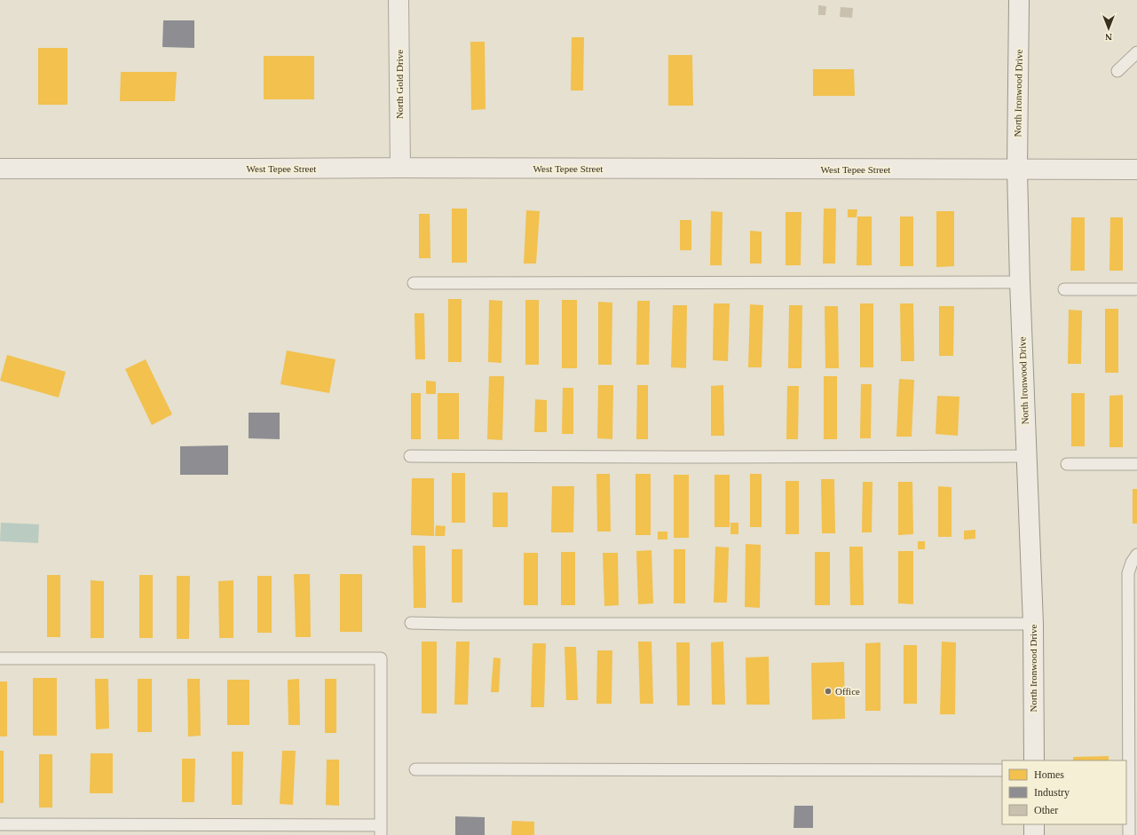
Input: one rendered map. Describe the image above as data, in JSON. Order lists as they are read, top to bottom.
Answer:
{
  "streets": {
    "street": ["North Gold Drive", "North Ironwood Drive", "West Tepee Street"]
  },
  "crossings": [
    ["North Gold Drive", "West Tepee Street"],
    ["North Ironwood Drive", "West Tepee Street"]
  ],
  "places": ["Office"],
  "legend": ["Homes", "Industry", "Other"],
  "north": "bottom"
}
